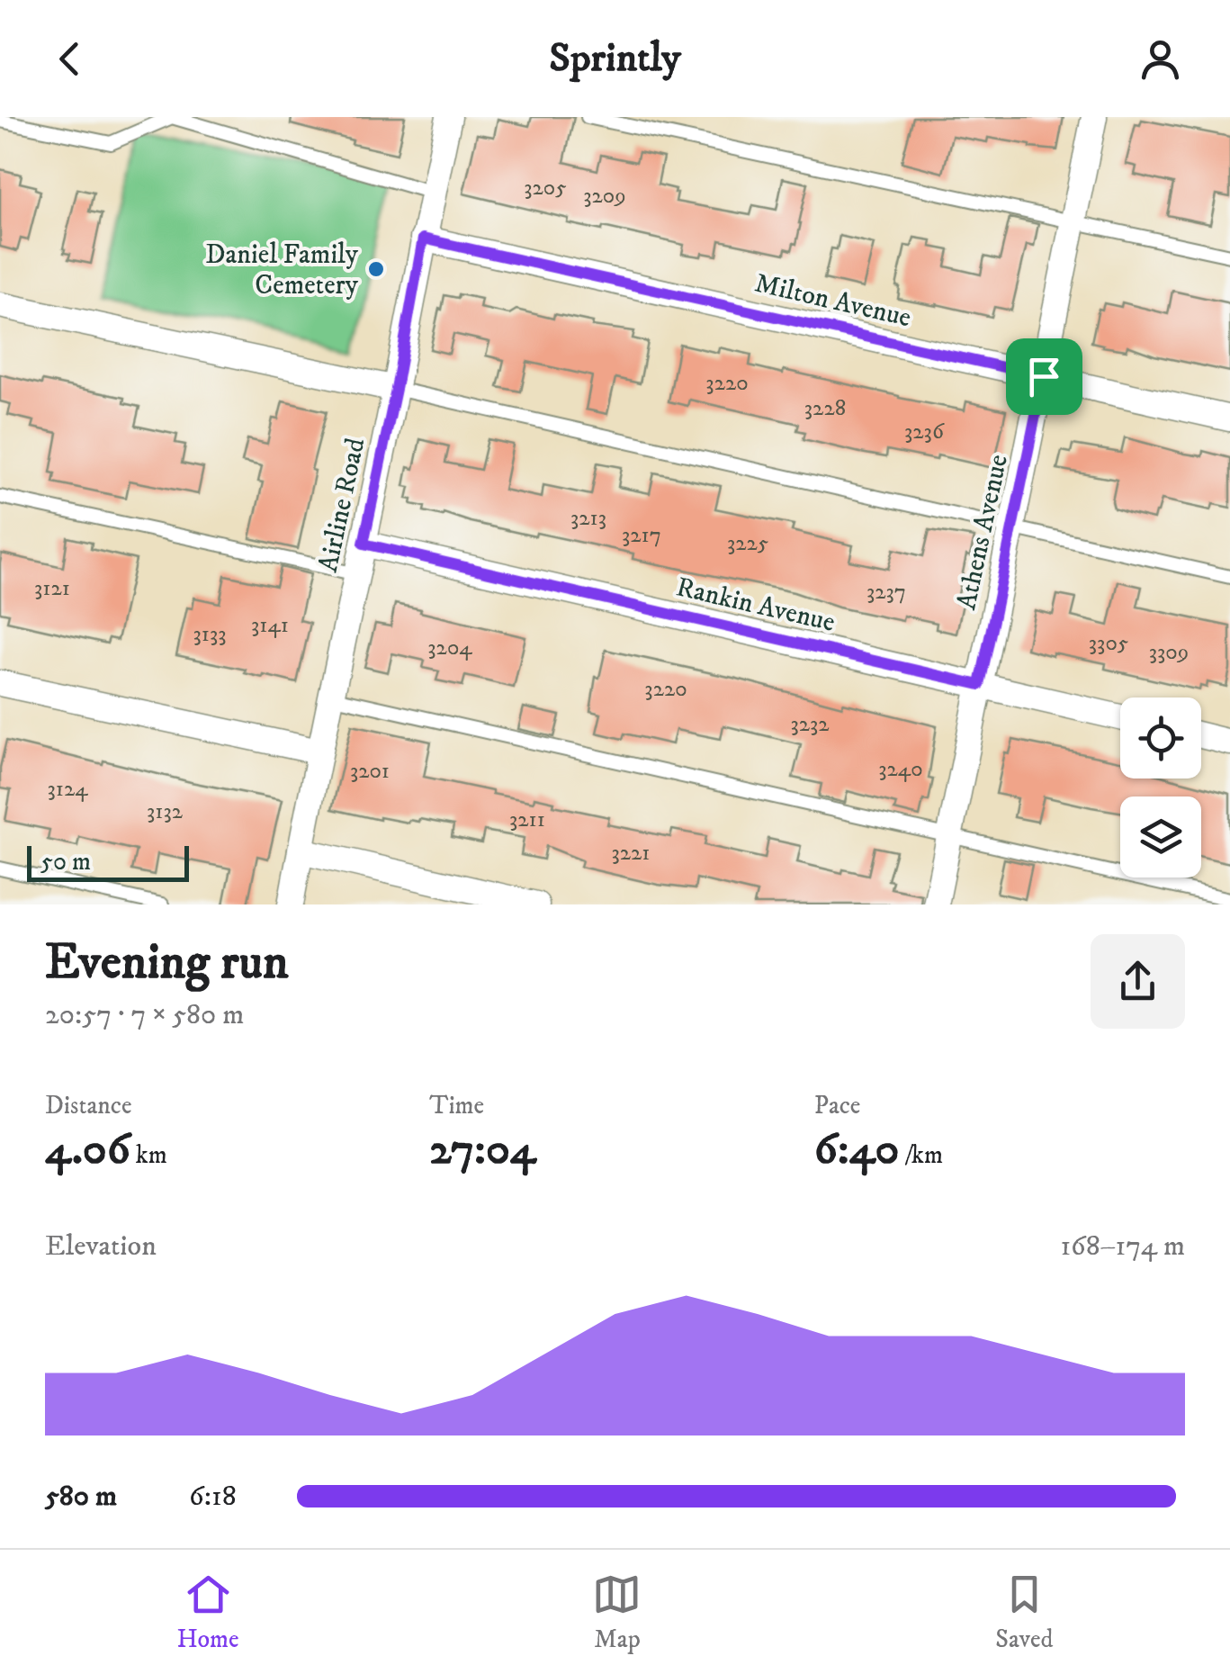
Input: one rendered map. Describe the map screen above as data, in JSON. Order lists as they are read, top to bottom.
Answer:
{
  "streets": {
    "street": [
      "Milton Avenue",
      "Airline Road",
      "Athens Avenue",
      "Rankin Avenue"
    ]
  },
  "crossings": [
    ["Milton Avenue", "Airline Road"],
    ["Milton Avenue", "Athens Avenue"],
    ["Airline Road", "Rankin Avenue"],
    ["Athens Avenue", "Rankin Avenue"]
  ],
  "places": ["Daniel Family Cemetery"],
  "house_numbers": [
    "3205",
    "3209",
    "3220",
    "3228",
    "3236",
    "3213",
    "3217",
    "3225",
    "3121",
    "3237",
    "3141",
    "3133",
    "3305",
    "3204",
    "3309",
    "3220",
    "3232",
    "3240",
    "3201",
    "3124",
    "3132",
    "3211",
    "3221"
  ],
  "scale_bar": "50 m",
  "page": {
    "header": "Sprintly",
    "scale": "50 m",
    "heading": ["Evening run", "20:57 · 7 × 580 m"],
    "stats": [
      ["Distance", "4.06 km"],
      ["Time", "27:04"],
      ["Pace", "6:40 /km"]
    ],
    "chart": ["Elevation", "168–174 m"],
    "list": [
      {
        "name": "580 m",
        "note": "6:18"
      }
    ],
    "tabs": ["Home", "Map", "Saved"]
  }
}
